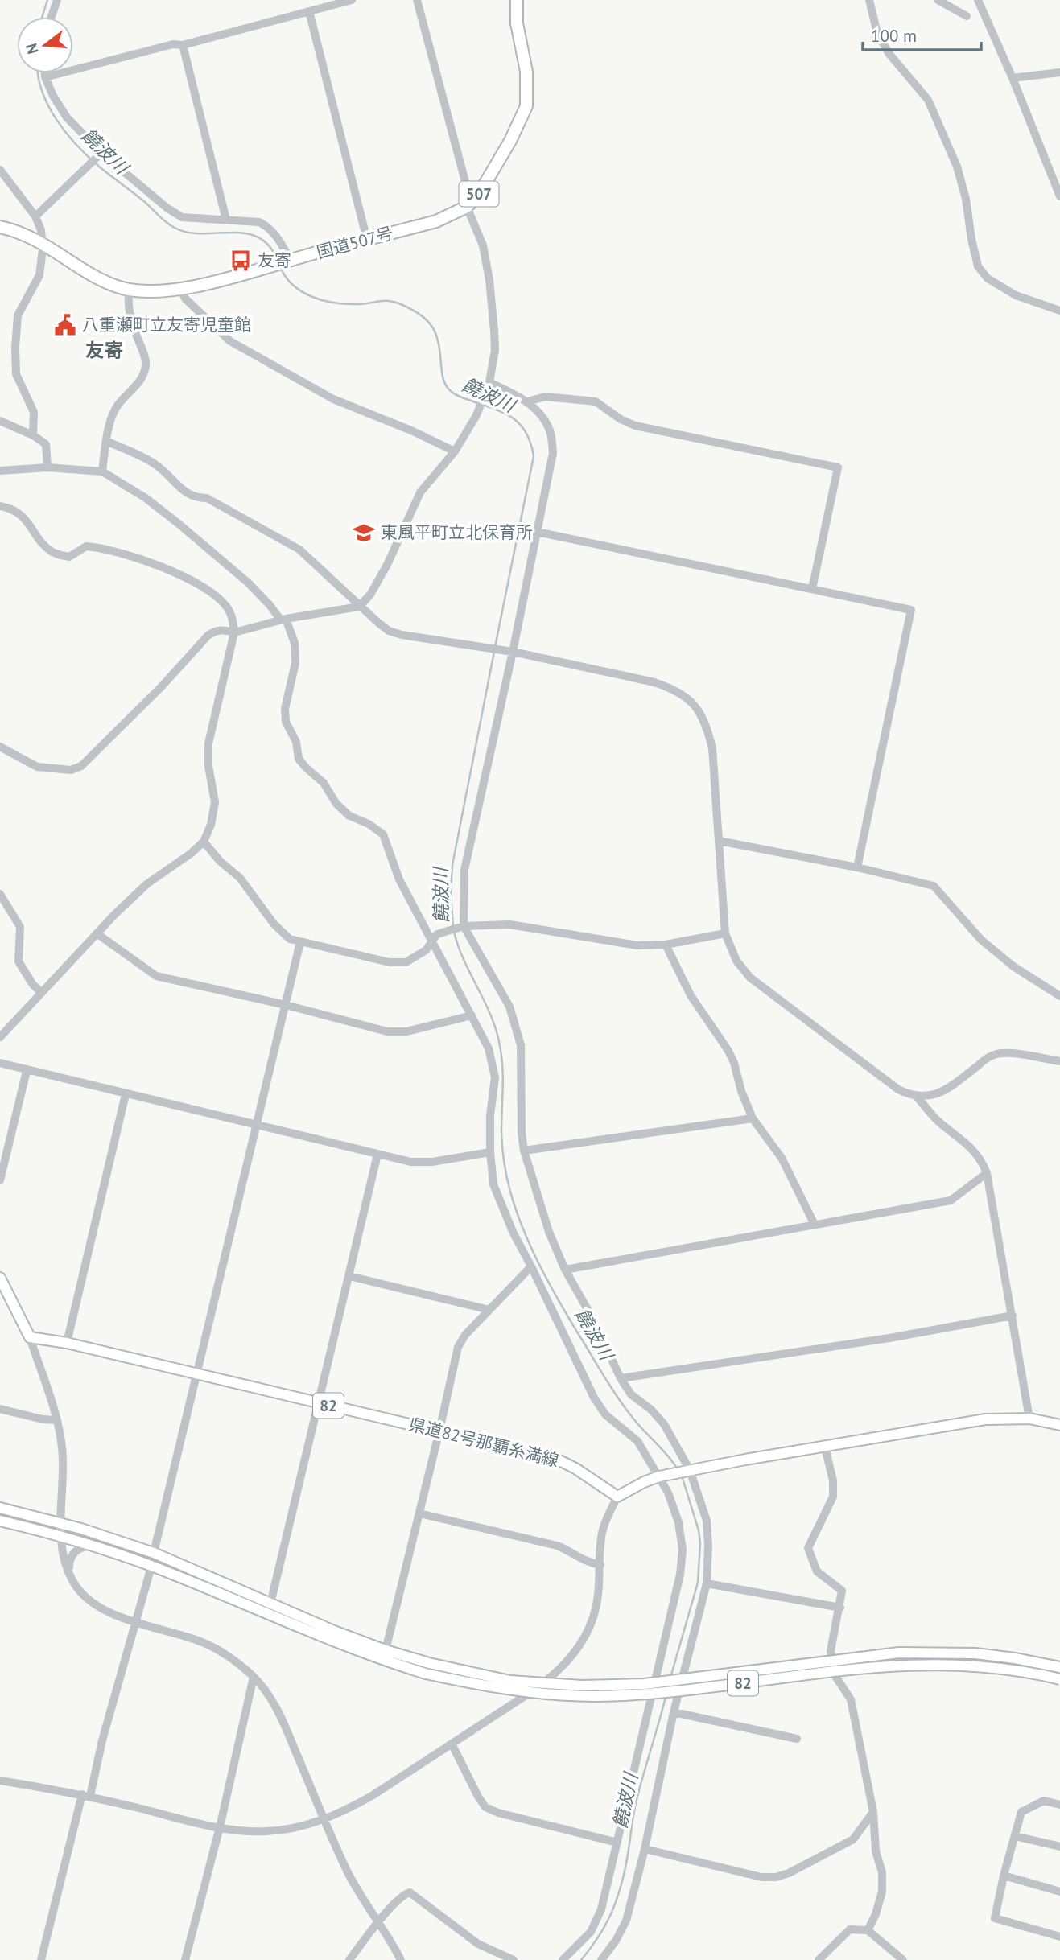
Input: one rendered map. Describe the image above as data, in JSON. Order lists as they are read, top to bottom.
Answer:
{
  "streets": {
    "highway": ["507", "国道507号"],
    "main road": ["82", "県道82号那覇糸満線"]
  },
  "districts": ["友寄"],
  "water": ["饒波川"],
  "places": {
    "bus stop": ["友寄"],
    "public building": ["八重瀬町立友寄児童館"],
    "school or university": ["東風平町立北保育所"]
  },
  "scale_bar": "100 m",
  "north": "left"
}
